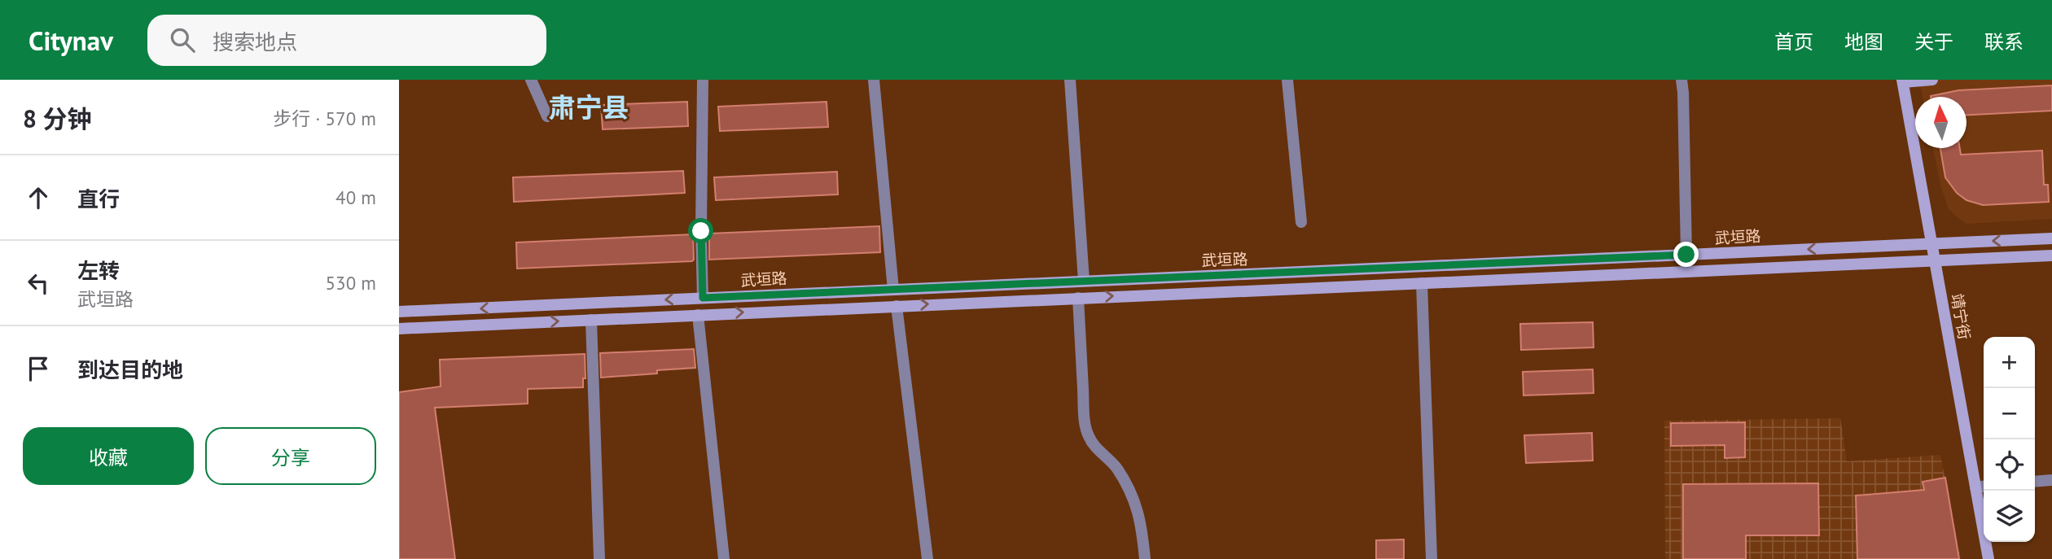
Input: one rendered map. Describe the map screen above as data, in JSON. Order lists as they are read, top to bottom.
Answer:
{
  "streets": {
    "main road": ["武垣路", "靖宁街"]
  },
  "crossings": [
    ["武垣路", "靖宁街"]
  ],
  "districts": ["肃宁县"],
  "north": "top",
  "page": {
    "header": "Citynav",
    "search": "搜索地点",
    "nav": [
      "首页",
      "地图",
      "关于",
      "联系"
    ],
    "heading": ["8 分钟", "步行 · 570 m"],
    "list": [
      ["直行", "40 m"],
      ["左转", "武垣路", "530 m"],
      "到达目的地"
    ],
    "map_buttons": ["+", "−"],
    "buttons": ["收藏", "分享"]
  }
}
